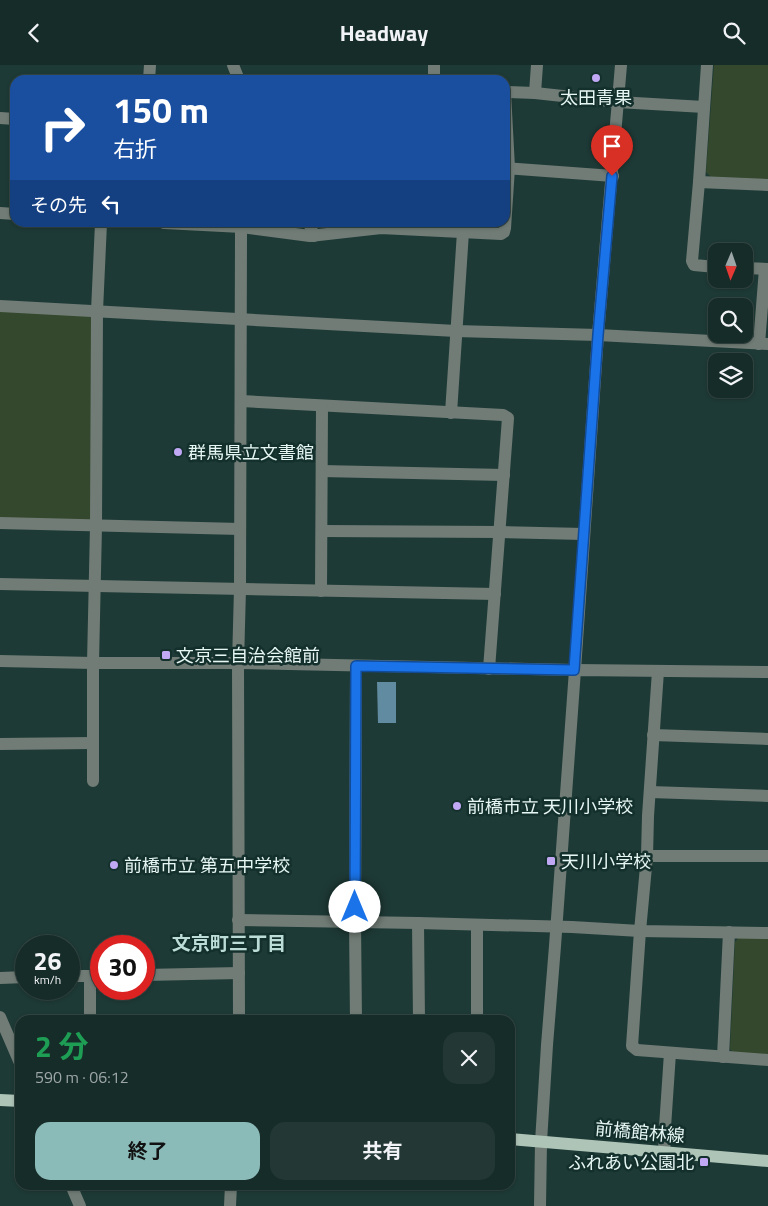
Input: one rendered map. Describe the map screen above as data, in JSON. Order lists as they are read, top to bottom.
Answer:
{
  "streets": {
    "main road": ["前橋館林線"]
  },
  "districts": ["文京町三丁目"],
  "places": {
    "other": [
      "太田青果",
      "群馬県立文書館",
      "前橋市立 天川小学校",
      "前橋市立 第五中学校"
    ],
    "transit": ["文京三自治会館前", "天川小学校", "ふれあい公園北"]
  },
  "north": "bottom",
  "page": {
    "header": "Headway",
    "turn": ["150 m", "右折"],
    "then": "その先",
    "speed": "26 km/h",
    "limit": "30",
    "heading": ["2 分", "590 m · 06:12"],
    "buttons": ["終了", "共有"]
  }
}
